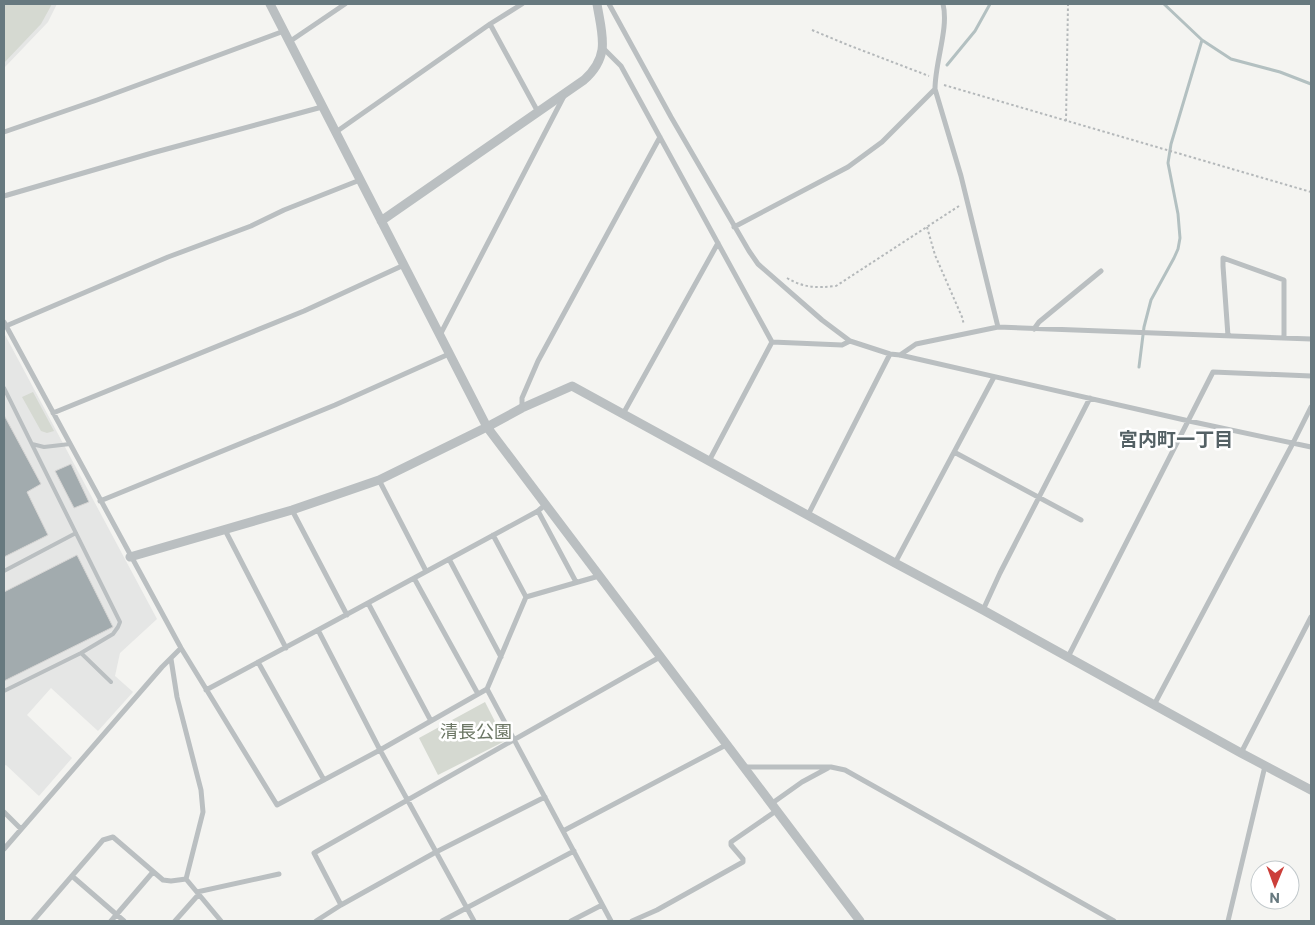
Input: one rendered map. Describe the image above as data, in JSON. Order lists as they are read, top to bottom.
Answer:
{
  "districts": ["宮内町一丁目"],
  "parks": ["清長公園"],
  "north": "bottom"
}
